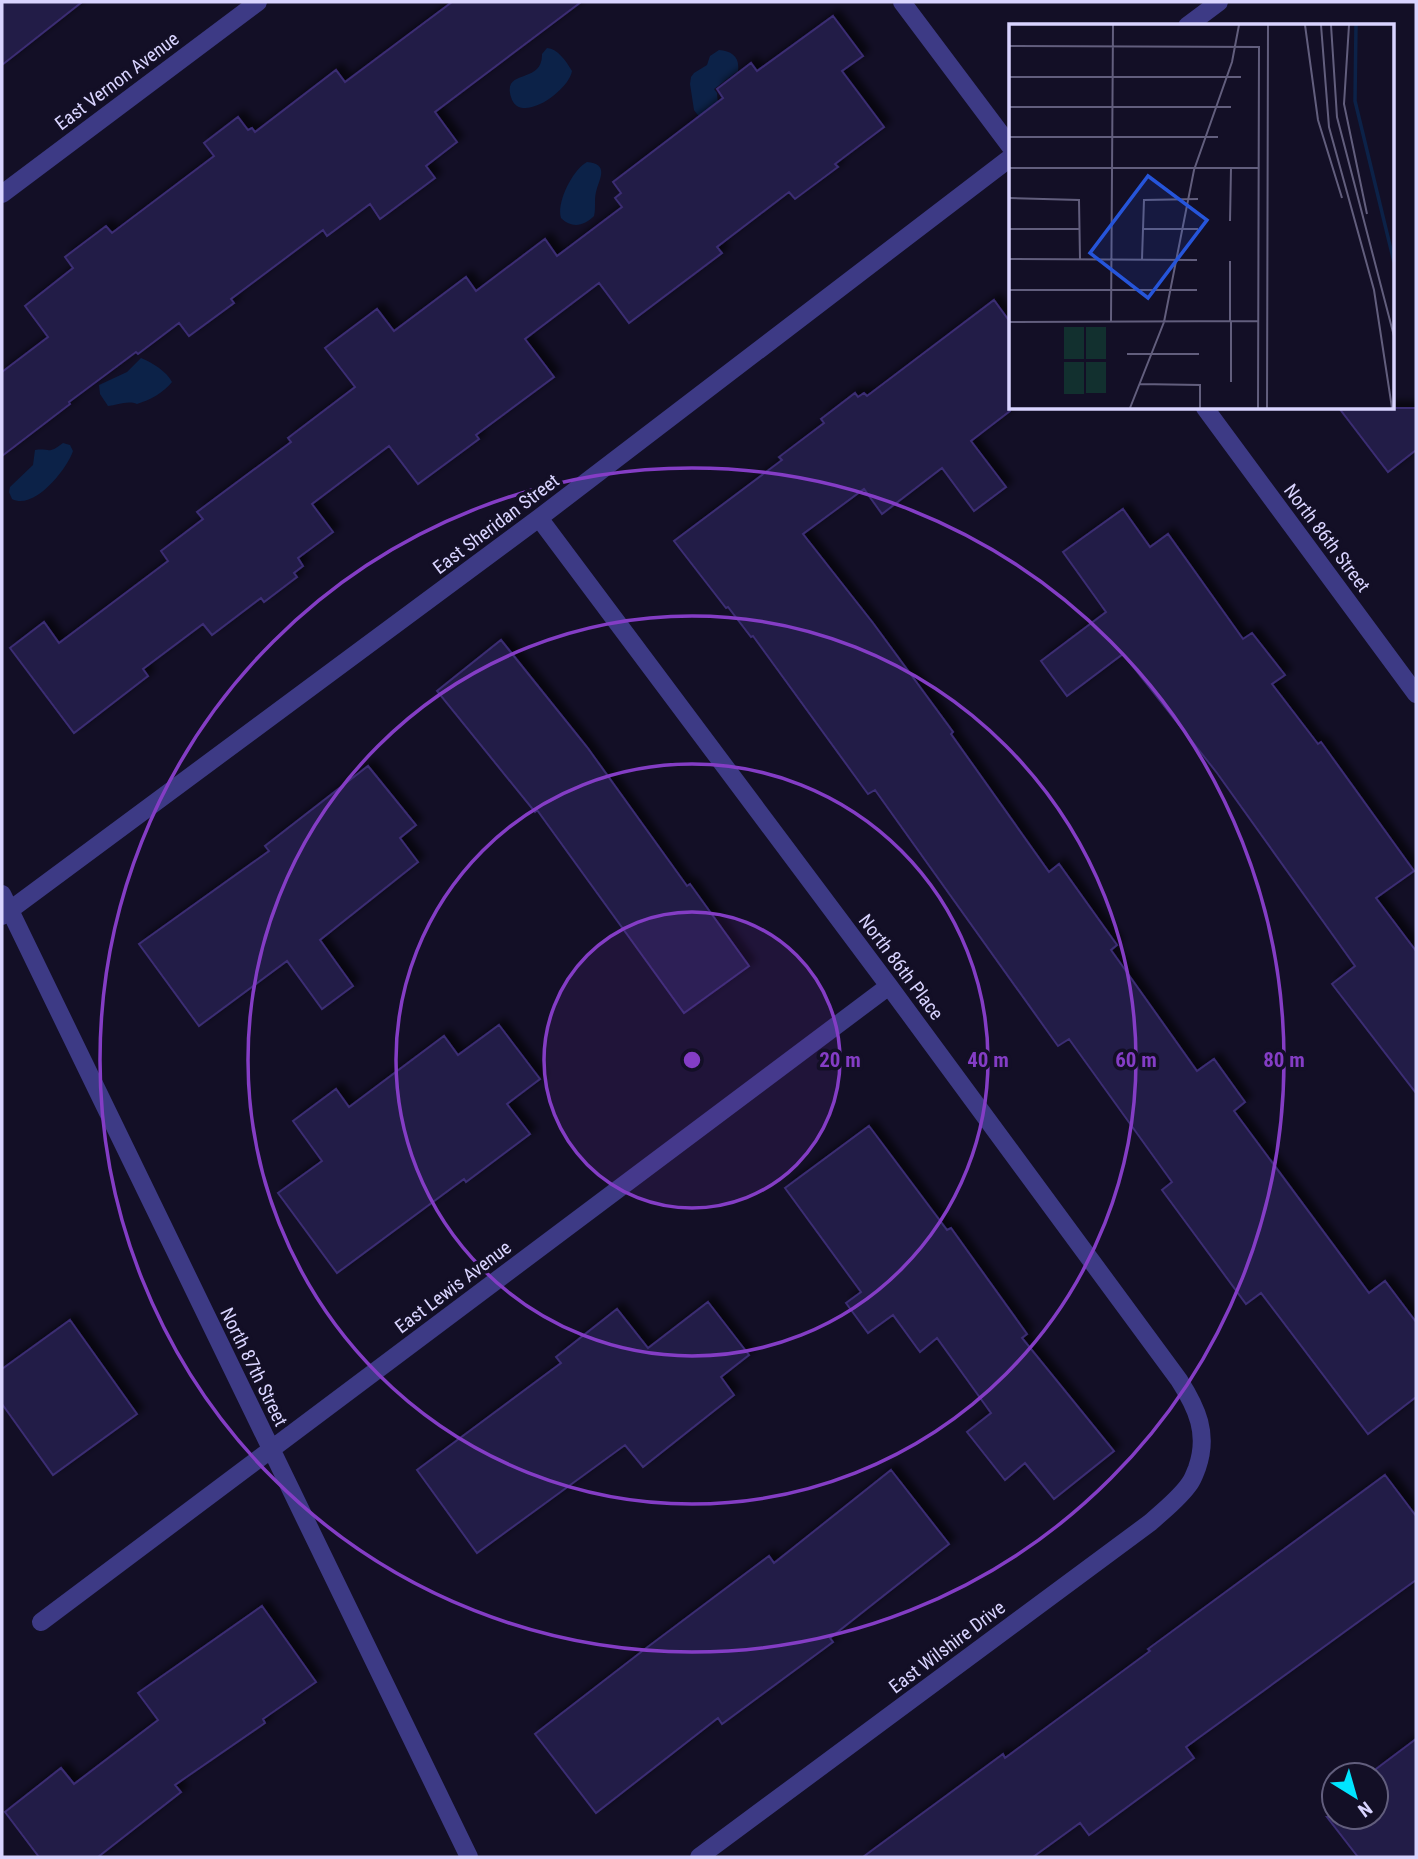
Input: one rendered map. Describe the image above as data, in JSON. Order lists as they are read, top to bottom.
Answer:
{
  "streets": {
    "street": [
      "East Vernon Avenue",
      "East Sheridan Street",
      "North 86th Street",
      "North 86th Place",
      "East Lewis Avenue",
      "North 87th Street",
      "East Wilshire Drive"
    ]
  },
  "crossings": [
    ["East Sheridan Street", "North 86th Place"],
    ["East Sheridan Street", "North 87th Street"],
    ["North 86th Place", "East Lewis Avenue"],
    ["North 86th Place", "East Wilshire Drive"],
    ["East Lewis Avenue", "North 87th Street"]
  ],
  "north": "bottom right",
  "rings": [
    "20 m",
    "40 m",
    "60 m",
    "80 m"
  ]
}
